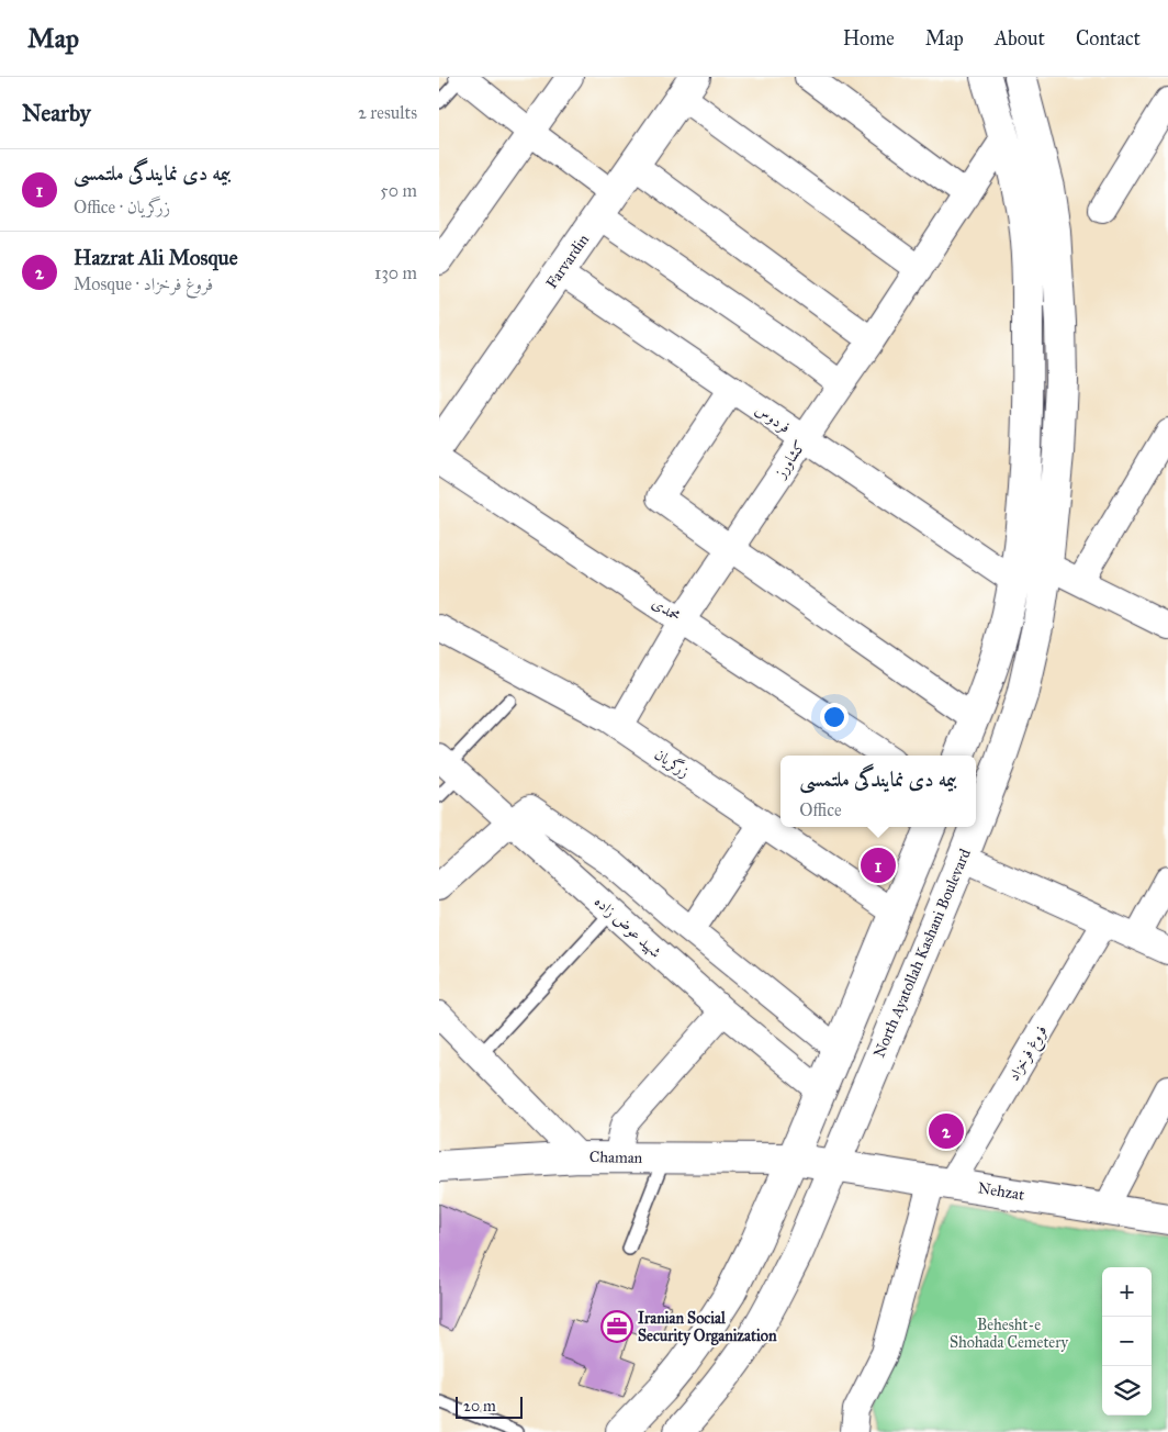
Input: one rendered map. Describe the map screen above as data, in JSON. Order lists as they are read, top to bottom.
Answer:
{
  "streets": {
    "main road": [
      "Farvardin",
      "North Ayatollah Kashani Boulevard",
      "Chaman",
      "Nehzat"
    ],
    "street": [
      "فردوس",
      "کشاورز",
      "محمدی",
      "زرگریان",
      "شهید عوض زاده",
      "فروغ فرخزاد"
    ]
  },
  "crossings": [
    ["Farvardin", "فردوس"],
    ["فردوس", "کشاورز"],
    ["کشاورز", "محمدی"],
    ["کشاورز", "زرگریان"],
    ["North Ayatollah Kashani Boulevard", "Chaman"],
    ["North Ayatollah Kashani Boulevard", "Nehzat"],
    ["فروغ فرخزاد", "Nehzat"],
    ["Chaman", "Nehzat"]
  ],
  "parks": ["Behesht-e Shohada Cemetery"],
  "places": {
    "office": ["Iranian Social Security Organization"]
  },
  "scale_bar": "20 m",
  "page": {
    "header": "Map",
    "nav": [
      "Home",
      "Map",
      "About",
      "Contact"
    ],
    "heading": ["Nearby", "2 results"],
    "list": [
      {
        "mark": "1",
        "name": "بیمه دی نمایندگی ملتمسی",
        "note": "Office · زرگریان",
        "value": "50 m"
      },
      {
        "mark": "2",
        "name": "Hazrat Ali Mosque",
        "note": "Mosque · فروغ فرخزاد",
        "value": "130 m"
      }
    ],
    "popup": ["بیمه دی نمایندگی ملتمسی", "Office"],
    "pins": ["1", "2"],
    "map_buttons": ["+", "−"],
    "scale": "20 m"
  }
}
